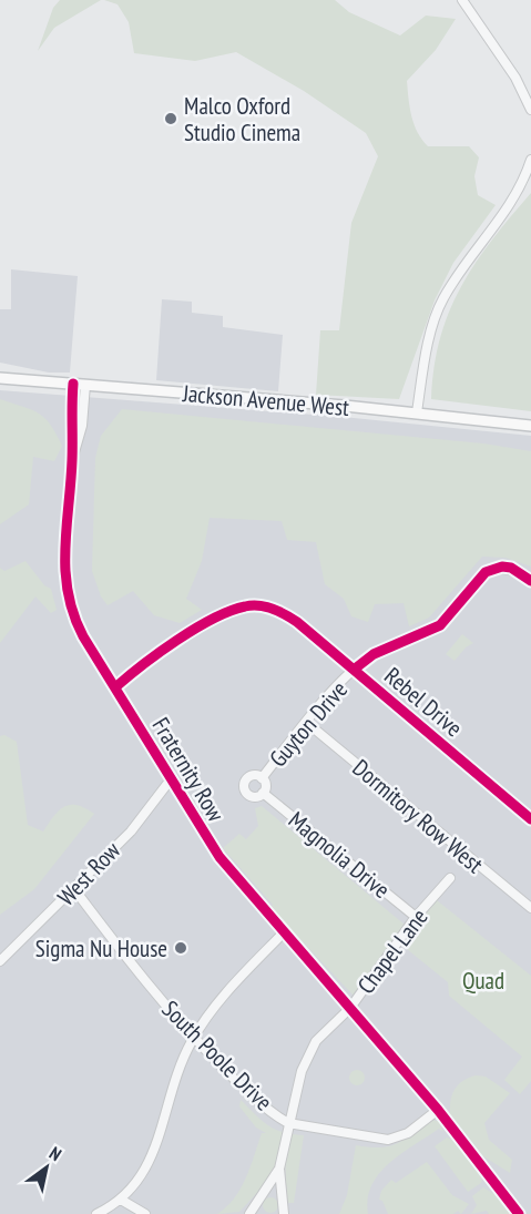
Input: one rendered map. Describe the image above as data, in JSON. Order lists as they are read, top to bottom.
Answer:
{
  "streets": {
    "main road": ["Jackson Avenue West"],
    "street": [
      "Rebel Drive",
      "Guyton Drive",
      "Fraternity Row",
      "Dormitory Row West",
      "Magnolia Drive",
      "West Row",
      "Chapel Lane",
      "South Poole Drive"
    ]
  },
  "crossings": [
    ["Jackson Avenue West", "Fraternity Row"],
    ["Rebel Drive", "Guyton Drive"],
    ["Rebel Drive", "Fraternity Row"],
    ["Guyton Drive", "Dormitory Row West"],
    ["Guyton Drive", "Magnolia Drive"],
    ["Fraternity Row", "West Row"],
    ["Fraternity Row", "Chapel Lane"],
    ["Fraternity Row", "South Poole Drive"],
    ["Magnolia Drive", "Chapel Lane"],
    ["West Row", "South Poole Drive"],
    ["Chapel Lane", "South Poole Drive"]
  ],
  "parks": ["Quad"],
  "places": ["Malco Oxford Studio Cinema", "Sigma Nu House"],
  "north": "top right"
}
